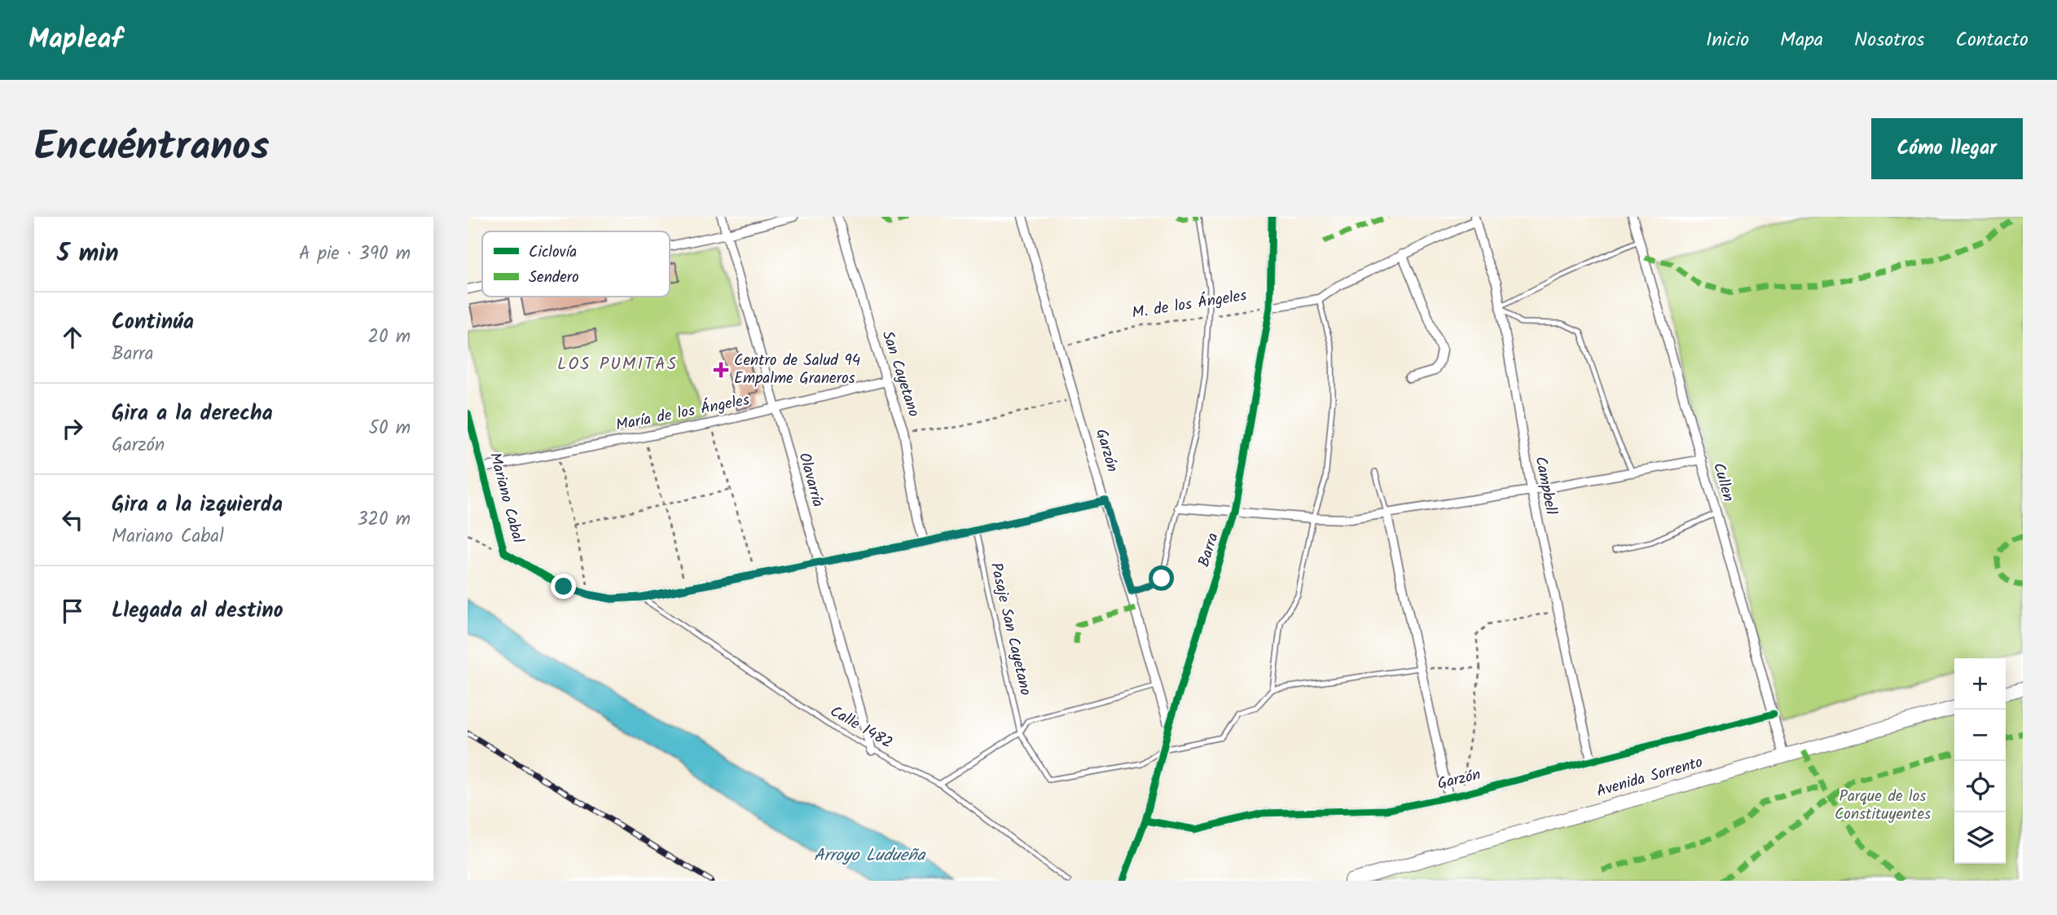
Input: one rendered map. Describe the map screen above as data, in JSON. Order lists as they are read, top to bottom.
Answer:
{
  "streets": {
    "main road": ["Avenida Sorrento"],
    "street": [
      "M. de los Ángeles",
      "San Cayetano",
      "María de los Ángeles",
      "Garzón",
      "Olavarría",
      "Cullen",
      "Campbell",
      "Mariano Cabal",
      "Barra"
    ],
    "lane": ["Pasaje San Cayetano", "Calle 1482"]
  },
  "crossings": [
    ["M. de los Ángeles", "Garzón"],
    ["M. de los Ángeles", "Campbell"],
    ["M. de los Ángeles", "Barra"],
    ["San Cayetano", "María de los Ángeles"],
    ["San Cayetano", "Mariano Cabal"],
    ["María de los Ángeles", "Olavarría"],
    ["María de los Ángeles", "Mariano Cabal"],
    ["Garzón", "Cullen"],
    ["Garzón", "Campbell"],
    ["Garzón", "Mariano Cabal"],
    ["Garzón", "Barra"],
    ["Olavarría", "Mariano Cabal"],
    ["Olavarría", "Calle 1482"],
    ["Cullen", "Avenida Sorrento"],
    ["Mariano Cabal", "Pasaje San Cayetano"],
    ["Mariano Cabal", "Calle 1482"],
    ["Barra", "Pasaje San Cayetano"]
  ],
  "districts": ["LOS PUMITAS"],
  "water": ["Arroyo Ludueña"],
  "parks": ["Parque de los Constituyentes"],
  "places": {
    "health": ["Centro de Salud 94 Empalme Graneros"]
  },
  "legend": ["Ciclovía", "Sendero"],
  "page": {
    "header": "Mapleaf",
    "nav": [
      "Inicio",
      "Mapa",
      "Nosotros",
      "Contacto"
    ],
    "title": "Encuéntranos",
    "buttons": "Cómo llegar",
    "heading": ["5 min", "A pie · 390 m"],
    "list": [
      ["Continúa", "Barra", "20 m"],
      ["Gira a la derecha", "Garzón", "50 m"],
      ["Gira a la izquierda", "Mariano Cabal", "320 m"],
      "Llegada al destino"
    ],
    "map_buttons": ["+", "−"]
  }
}
